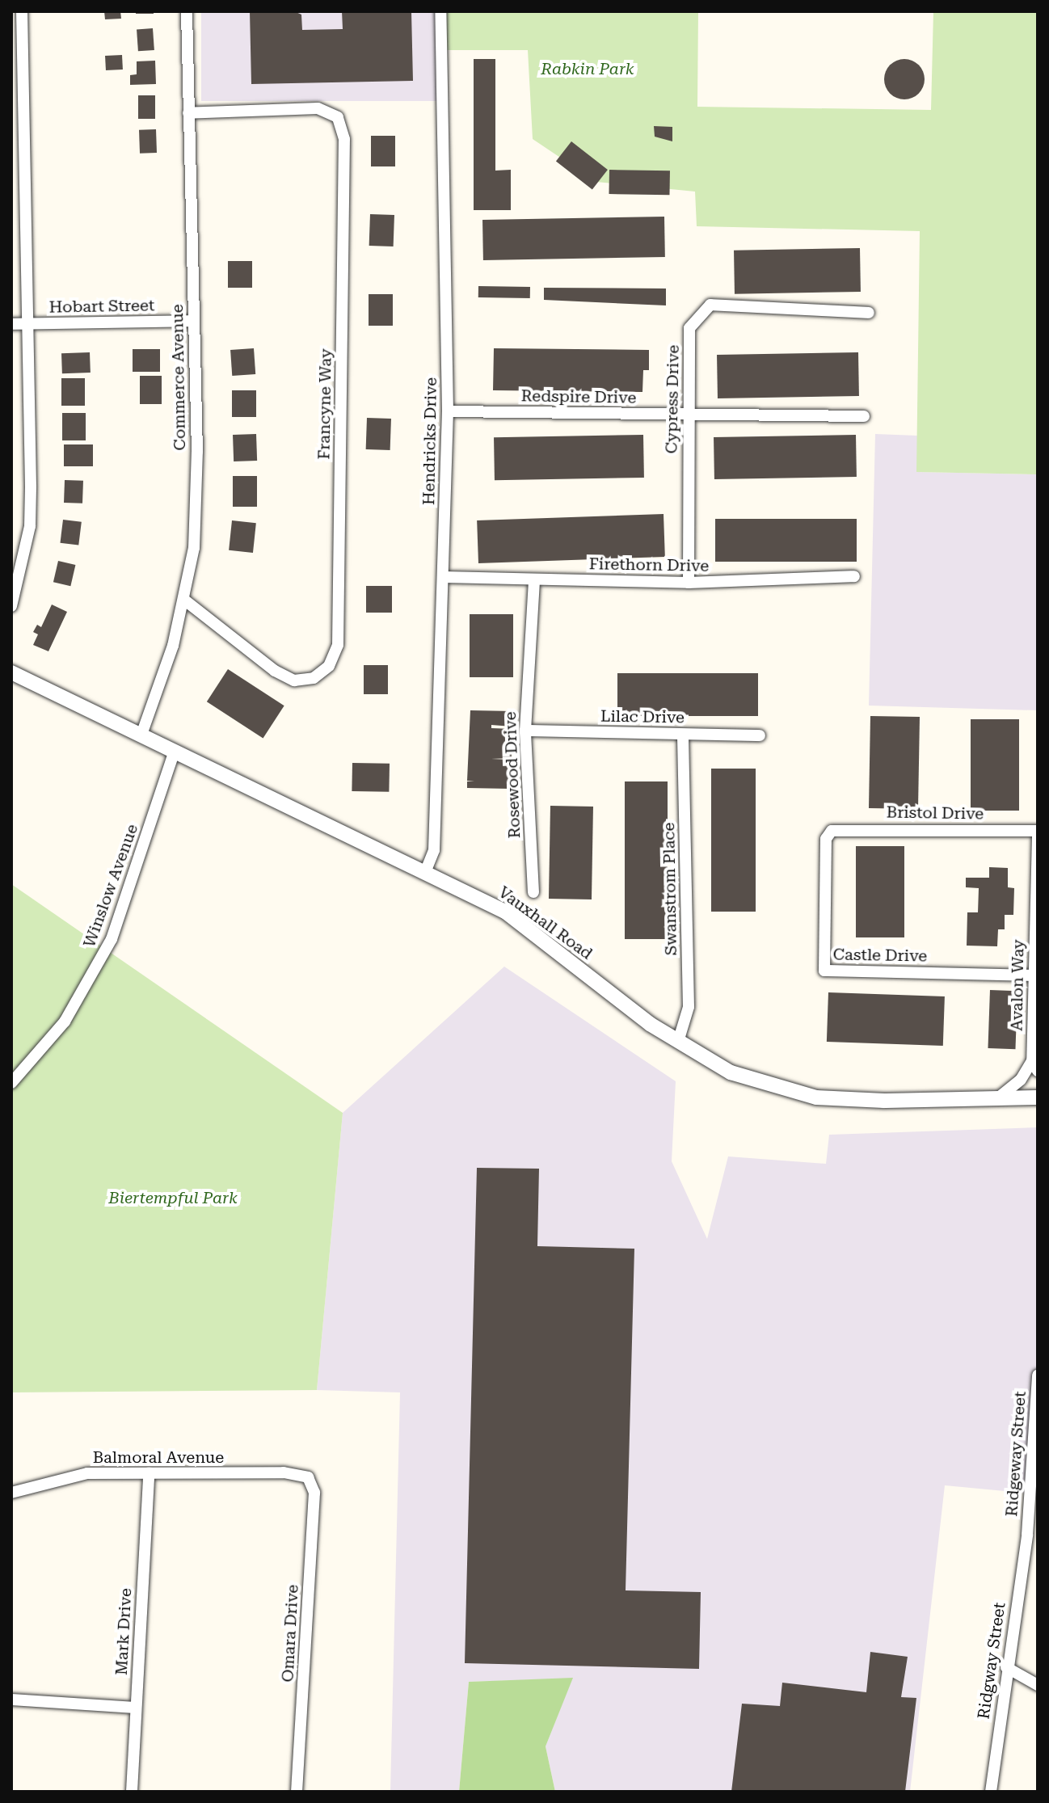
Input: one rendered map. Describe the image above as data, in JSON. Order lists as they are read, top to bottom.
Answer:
{
  "streets": {
    "street": [
      "Hobart Street",
      "Commerce Avenue",
      "Redspire Drive",
      "Cypress Drive",
      "Francyne Way",
      "Hendricks Drive",
      "Firethorn Drive",
      "Lilac Drive",
      "Rosewood Drive",
      "Bristol Drive",
      "Winslow Avenue",
      "Swanstrom Place",
      "Vauxhall Road",
      "Castle Drive",
      "Avalon Way",
      "Ridgeway Street",
      "Balmoral Avenue",
      "Mark Drive",
      "Omara Drive",
      "Ridgway Street"
    ]
  },
  "crossings": [
    ["Hobart Street", "Commerce Avenue"],
    ["Commerce Avenue", "Francyne Way"],
    ["Commerce Avenue", "Vauxhall Road"],
    ["Redspire Drive", "Cypress Drive"],
    ["Redspire Drive", "Hendricks Drive"],
    ["Cypress Drive", "Firethorn Drive"],
    ["Hendricks Drive", "Firethorn Drive"],
    ["Hendricks Drive", "Vauxhall Road"],
    ["Firethorn Drive", "Rosewood Drive"],
    ["Lilac Drive", "Rosewood Drive"],
    ["Lilac Drive", "Swanstrom Place"],
    ["Bristol Drive", "Castle Drive"],
    ["Winslow Avenue", "Vauxhall Road"],
    ["Swanstrom Place", "Vauxhall Road"],
    ["Vauxhall Road", "Avalon Way"],
    ["Castle Drive", "Avalon Way"],
    ["Ridgeway Street", "Ridgway Street"],
    ["Balmoral Avenue", "Mark Drive"],
    ["Balmoral Avenue", "Omara Drive"]
  ],
  "parks": ["Rabkin Park", "Biertempful Park"]
}
